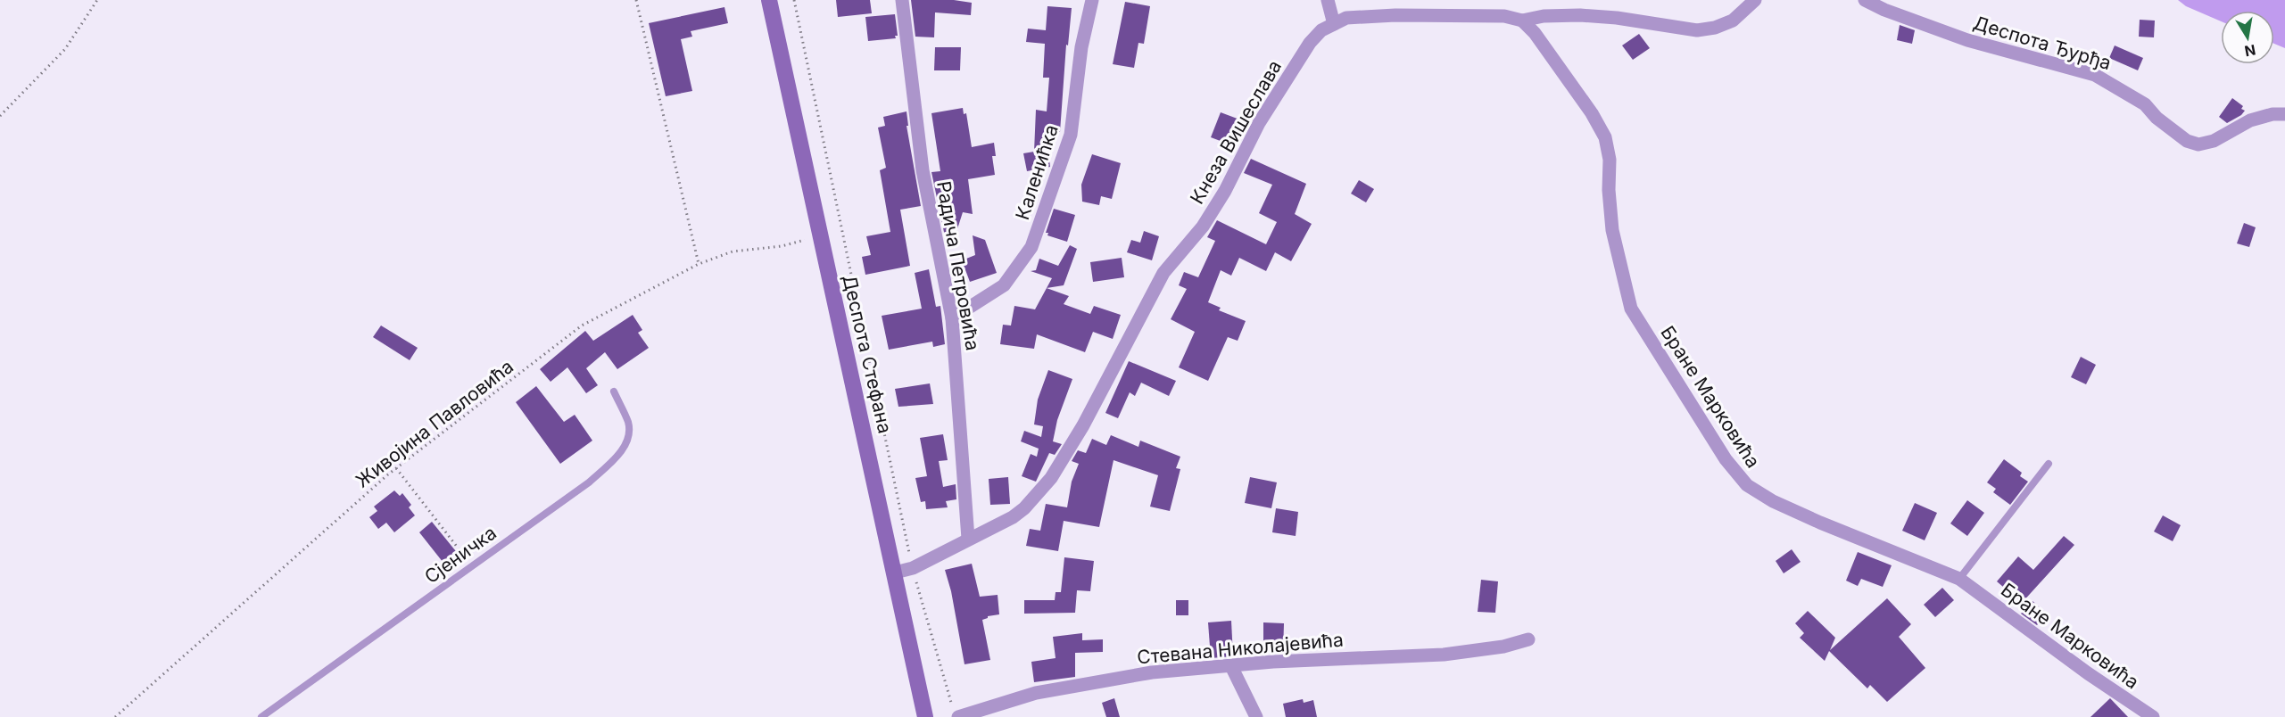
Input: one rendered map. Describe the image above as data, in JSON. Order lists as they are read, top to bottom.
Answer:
{
  "streets": {
    "main road": ["Деспота Стефана"],
    "street": [
      "Деспота Ђурђа",
      "Кнеза Вишеслава",
      "Каленићка",
      "Радича Петровића",
      "Бране Марковића",
      "Стевана Николајевића"
    ],
    "lane": ["Сјеничка"],
    "path": ["Живојина Павловића"]
  },
  "crossings": [
    ["Кнеза Вишеслава", "Радича Петровића"],
    ["Кнеза Вишеслава", "Деспота Стефана"],
    ["Кнеза Вишеслава", "Бране Марковића"],
    ["Каленићка", "Радича Петровића"],
    ["Деспота Стефана", "Живојина Павловића"]
  ],
  "north": "bottom"
}
